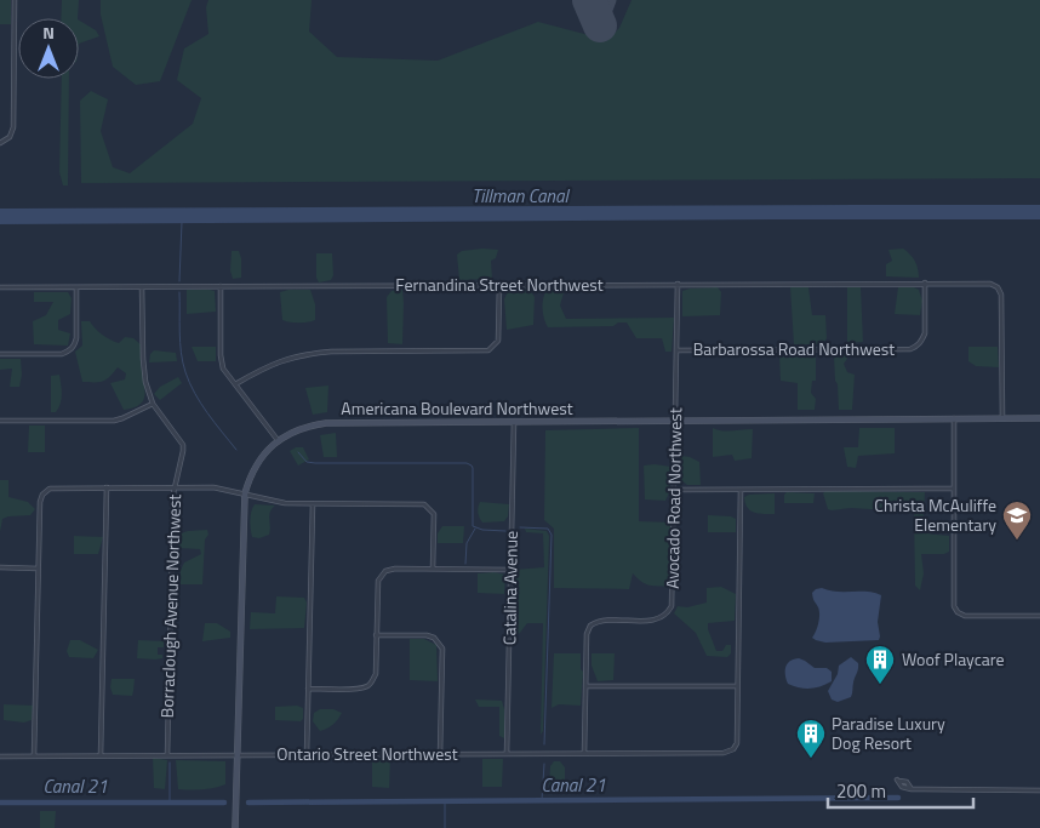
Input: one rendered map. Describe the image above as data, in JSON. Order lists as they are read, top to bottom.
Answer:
{
  "streets": {
    "street": [
      "Fernandina Street Northwest",
      "Barbarossa Road Northwest",
      "Americana Boulevard Northwest",
      "Avocado Road Northwest",
      "Catalina Avenue",
      "Borraclough Avenue Northwest",
      "Ontario Street Northwest"
    ]
  },
  "crossings": [
    ["Fernandina Street Northwest", "Barbarossa Road Northwest"],
    ["Fernandina Street Northwest", "Americana Boulevard Northwest"],
    ["Fernandina Street Northwest", "Avocado Road Northwest"],
    ["Fernandina Street Northwest", "Borraclough Avenue Northwest"],
    ["Barbarossa Road Northwest", "Avocado Road Northwest"],
    ["Americana Boulevard Northwest", "Avocado Road Northwest"],
    ["Americana Boulevard Northwest", "Catalina Avenue"],
    ["Americana Boulevard Northwest", "Ontario Street Northwest"],
    ["Avocado Road Northwest", "Ontario Street Northwest"],
    ["Catalina Avenue", "Ontario Street Northwest"],
    ["Borraclough Avenue Northwest", "Ontario Street Northwest"]
  ],
  "water": ["Tillman Canal", "Canal 21"],
  "places": {
    "school or university": ["Christa McAuliffe Elementary"],
    "building": ["Woof Playcare", "Paradise Luxury Dog Resort"]
  },
  "scale_bar": "200 m",
  "north": "top"
}
